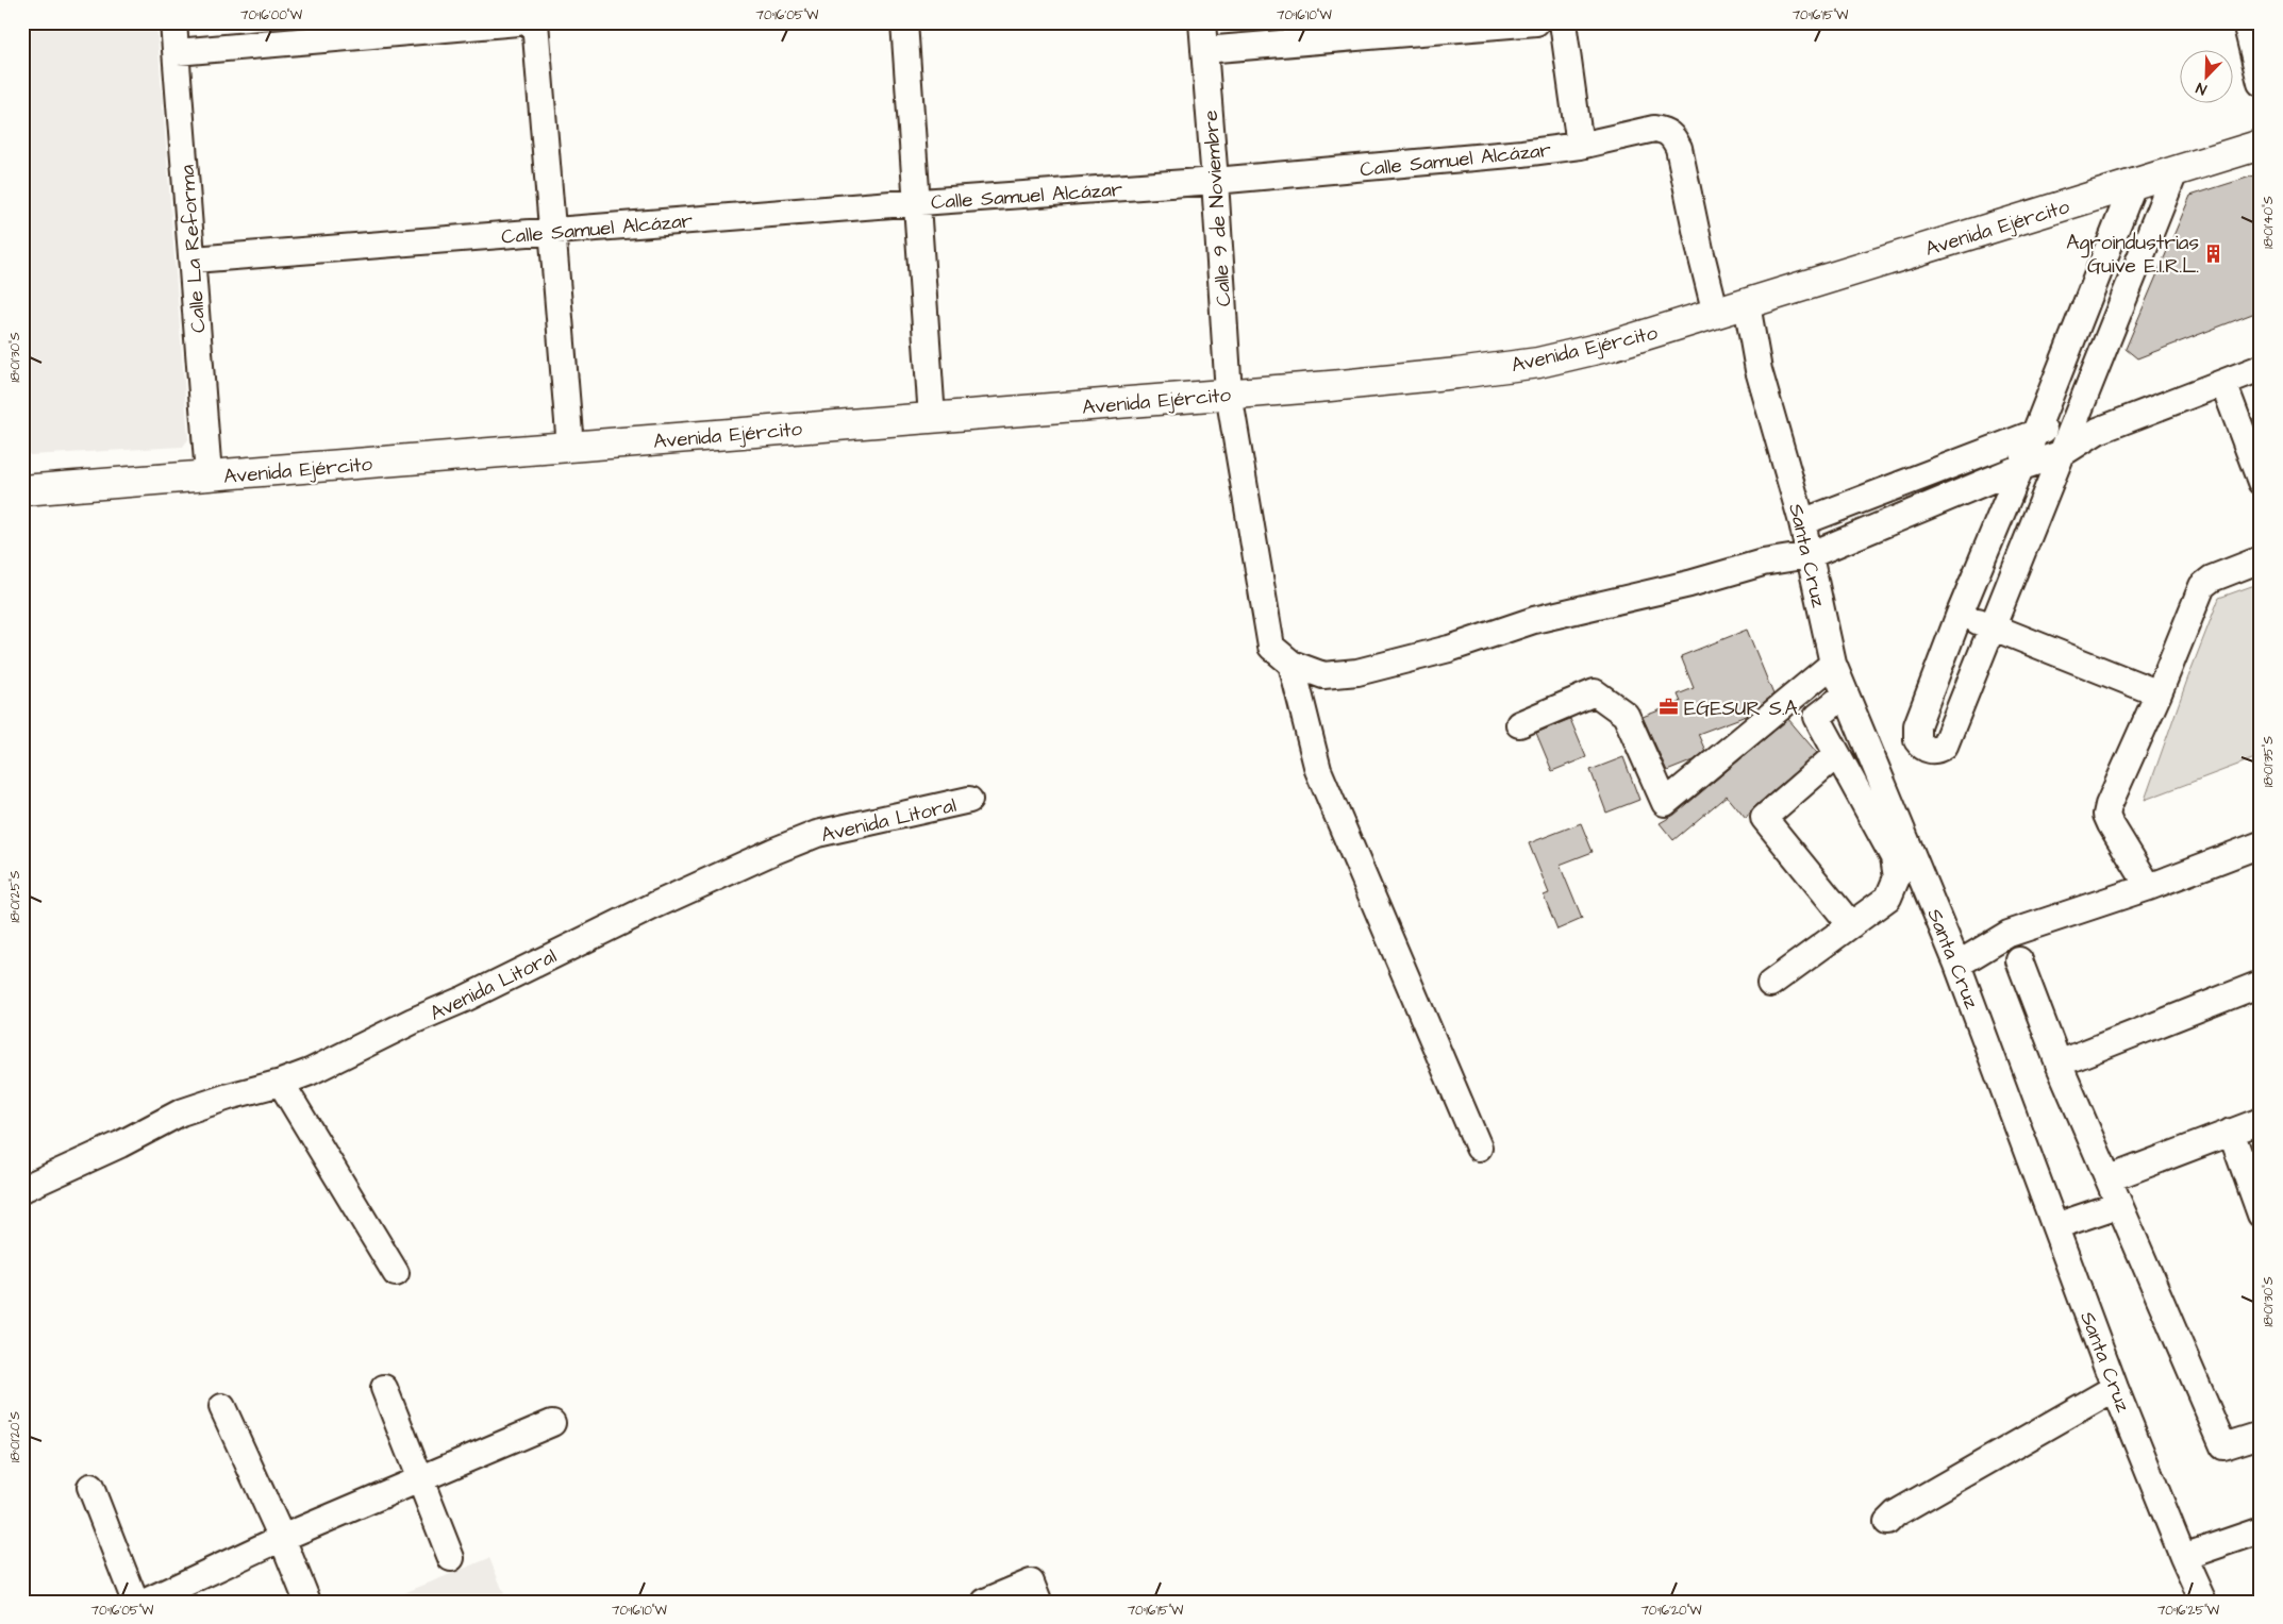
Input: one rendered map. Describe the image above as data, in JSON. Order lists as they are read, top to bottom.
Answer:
{
  "streets": {
    "main road": ["Avenida Ejército"],
    "street": [
      "Calle Samuel Alcázar",
      "Calle 9 de Noviembre",
      "Calle La Reforma",
      "Santa Cruz",
      "Avenida Litoral"
    ]
  },
  "crossings": [
    ["Calle Samuel Alcázar", "Calle 9 de Noviembre"],
    ["Calle Samuel Alcázar", "Avenida Ejército"],
    ["Calle Samuel Alcázar", "Calle La Reforma"],
    ["Calle 9 de Noviembre", "Avenida Ejército"],
    ["Calle 9 de Noviembre", "Santa Cruz"],
    ["Avenida Ejército", "Calle La Reforma"],
    ["Avenida Ejército", "Santa Cruz"]
  ],
  "places": {
    "building": ["Agroindustrias Guive E.I.R.L."],
    "office": ["EGESUR S.A."]
  },
  "north": "bottom left",
  "coordinates": [
    "70°16'00\"W",
    "70°16'05\"W",
    "70°16'10\"W",
    "70°16'15\"W",
    "18°01'40\"S",
    "18°01'30\"S",
    "18°01'35\"S",
    "18°01'25\"S",
    "18°01'20\"S",
    "70°16'20\"W",
    "70°16'25\"W"
  ]
}
